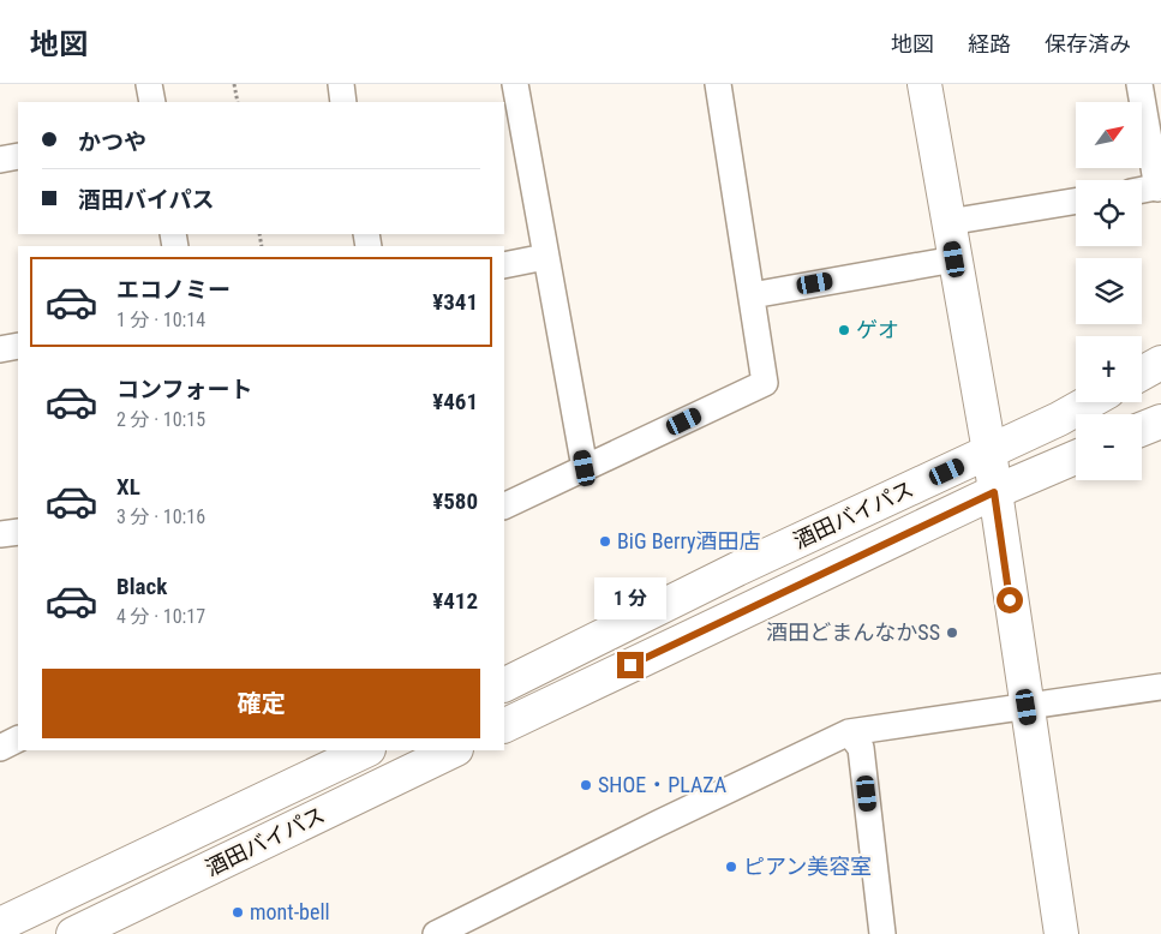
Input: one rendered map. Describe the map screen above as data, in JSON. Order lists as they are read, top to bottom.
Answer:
{
  "streets": {
    "main road": ["酒田バイパス"]
  },
  "places": [
    "ゲオ",
    "BiG Berry酒田店",
    "酒田どまんなかSS",
    "SHOE・PLAZA",
    "ピアン美容室",
    "mont-bell"
  ],
  "north": "top right",
  "page": {
    "header": "地図",
    "nav": ["地図", "経路", "保存済み"],
    "map_buttons": ["+", "−"],
    "banner": ["かつや", "酒田バイパス"],
    "list": [
      {
        "name": "エコノミー",
        "note": "1 分 · 10:14",
        "value": "¥341"
      },
      {
        "name": "コンフォート",
        "note": "2 分 · 10:15",
        "value": "¥461"
      },
      {
        "name": "XL",
        "note": "3 分 · 10:16",
        "value": "¥580"
      },
      {
        "name": "Black",
        "note": "4 分 · 10:17",
        "value": "¥412"
      }
    ],
    "bubble": "1 分",
    "buttons": "確定"
  }
}
